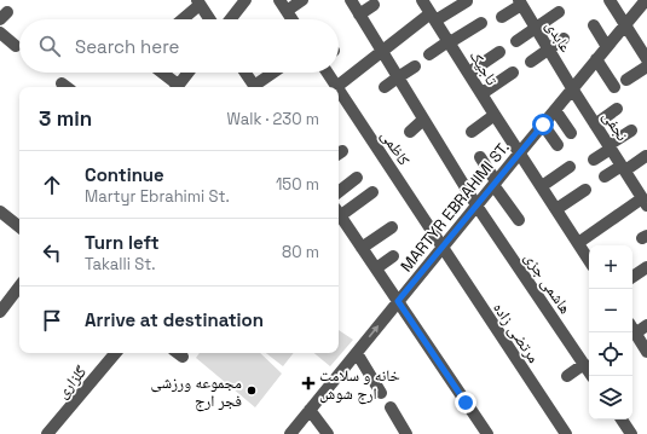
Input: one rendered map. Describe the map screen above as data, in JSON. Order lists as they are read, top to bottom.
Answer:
{
  "streets": {
    "street": [
      "عابدی",
      "تاجیک",
      "نجفی",
      "کاظمی",
      "MARTYR EBRAHIMI ST.",
      "هاشمی جزی",
      "مرتضی زاده",
      "گلزاری"
    ]
  },
  "crossings": [
    ["عابدی", "نجفی"],
    ["عابدی", "MARTYR EBRAHIMI ST."],
    ["تاجیک", "MARTYR EBRAHIMI ST."],
    ["نجفی", "MARTYR EBRAHIMI ST."],
    ["کاظمی", "MARTYR EBRAHIMI ST."],
    ["کاظمی", "مرتضی زاده"],
    ["MARTYR EBRAHIMI ST.", "هاشمی جزی"],
    ["MARTYR EBRAHIMI ST.", "مرتضی زاده"]
  ],
  "places": {
    "health": ["خانه و سلامت ارج شوش"],
    "other": ["مجموعه ورزشی فجر ارج"]
  },
  "page": {
    "search": "Search here",
    "heading": ["3 min", "Walk · 230 m"],
    "list": [
      ["Continue", "Martyr Ebrahimi St.", "150 m"],
      ["Turn left", "Takalli St.", "80 m"],
      "Arrive at destination"
    ],
    "map_buttons": ["+", "−"]
  }
}
